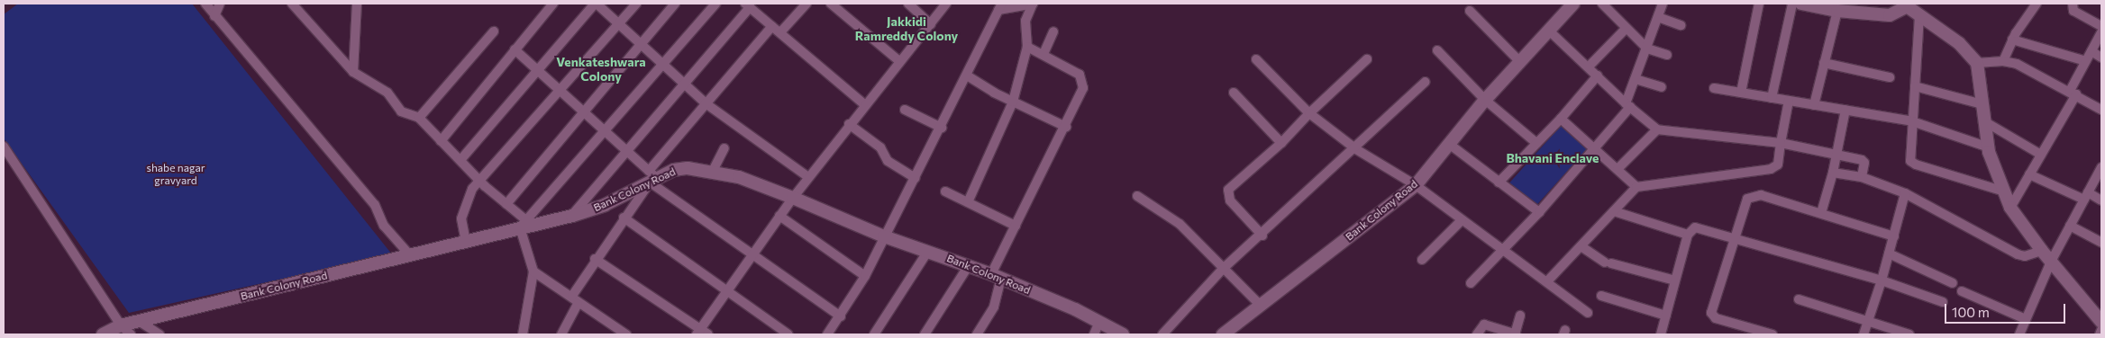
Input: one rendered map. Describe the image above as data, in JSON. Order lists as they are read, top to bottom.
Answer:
{
  "streets": {
    "street": ["Bank Colony Road"]
  },
  "districts": ["Jakkidi Ramreddy Colony", "Venkateshwara Colony", "Bhavani Enclave"],
  "parks": ["shabe nagar gravyard"],
  "scale_bar": "100 m"
}
